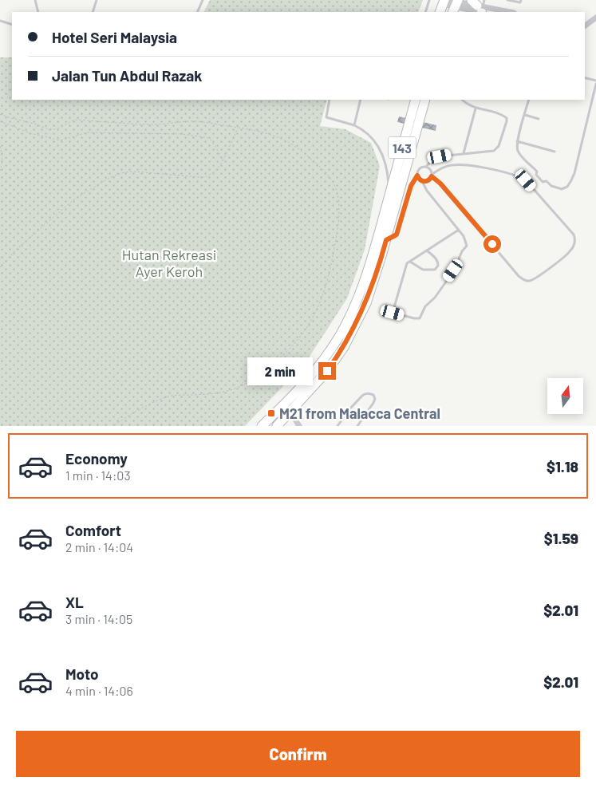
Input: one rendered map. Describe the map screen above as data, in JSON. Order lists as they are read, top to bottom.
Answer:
{
  "streets": {
    "highway": ["143"]
  },
  "parks": ["Hutan Rekreasi Ayer Keroh"],
  "places": {
    "transit": ["M21 from Malacca Central"]
  },
  "north": "top",
  "page": {
    "banner": ["Hotel Seri Malaysia", "Jalan Tun Abdul Razak"],
    "bubble": "2 min",
    "list": [
      {
        "name": "Economy",
        "note": "1 min · 14:03",
        "value": "$1.18"
      },
      {
        "name": "Comfort",
        "note": "2 min · 14:04",
        "value": "$1.59"
      },
      {
        "name": "XL",
        "note": "3 min · 14:05",
        "value": "$2.01"
      },
      {
        "name": "Moto",
        "note": "4 min · 14:06",
        "value": "$2.01"
      }
    ],
    "buttons": "Confirm"
  }
}
